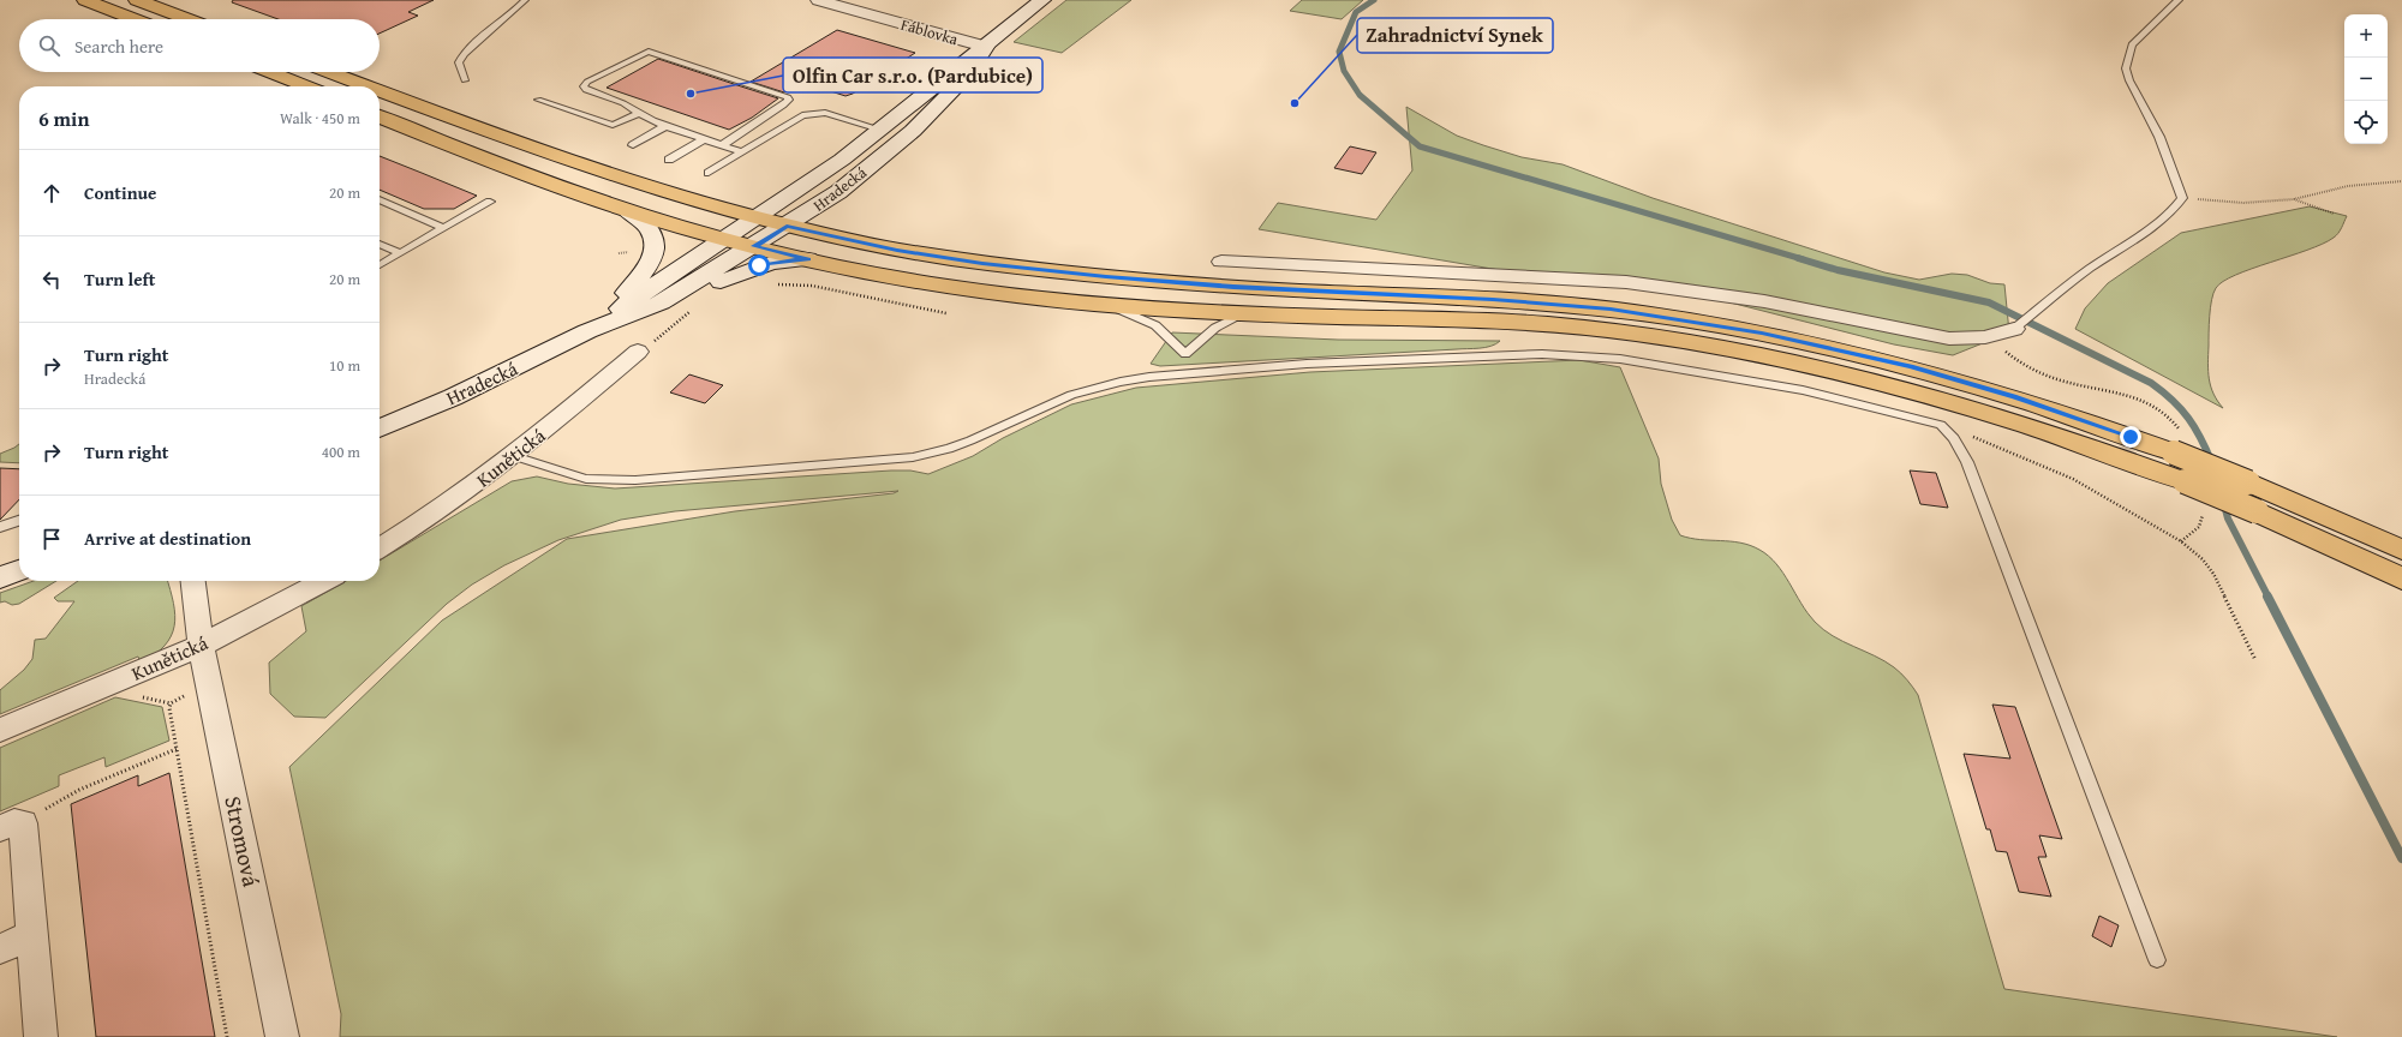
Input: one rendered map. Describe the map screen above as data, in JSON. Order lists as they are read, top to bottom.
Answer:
{
  "streets": {
    "main road": ["Hradecká"],
    "street": ["Fáblovka", "Kunětická", "Stromová"]
  },
  "crossings": [
    ["Fáblovka", "Hradecká"],
    ["Kunětická", "Stromová"]
  ],
  "places": ["Olfin Car s.r.o. (Pardubice)", "Zahradnictví Synek"],
  "page": {
    "map_buttons": ["+", "−"],
    "search": "Search here",
    "heading": ["6 min", "Walk · 450 m"],
    "list": [
      ["Continue", "20 m"],
      ["Turn left", "20 m"],
      ["Turn right", "Hradecká", "10 m"],
      ["Turn right", "400 m"],
      "Arrive at destination"
    ]
  }
}
